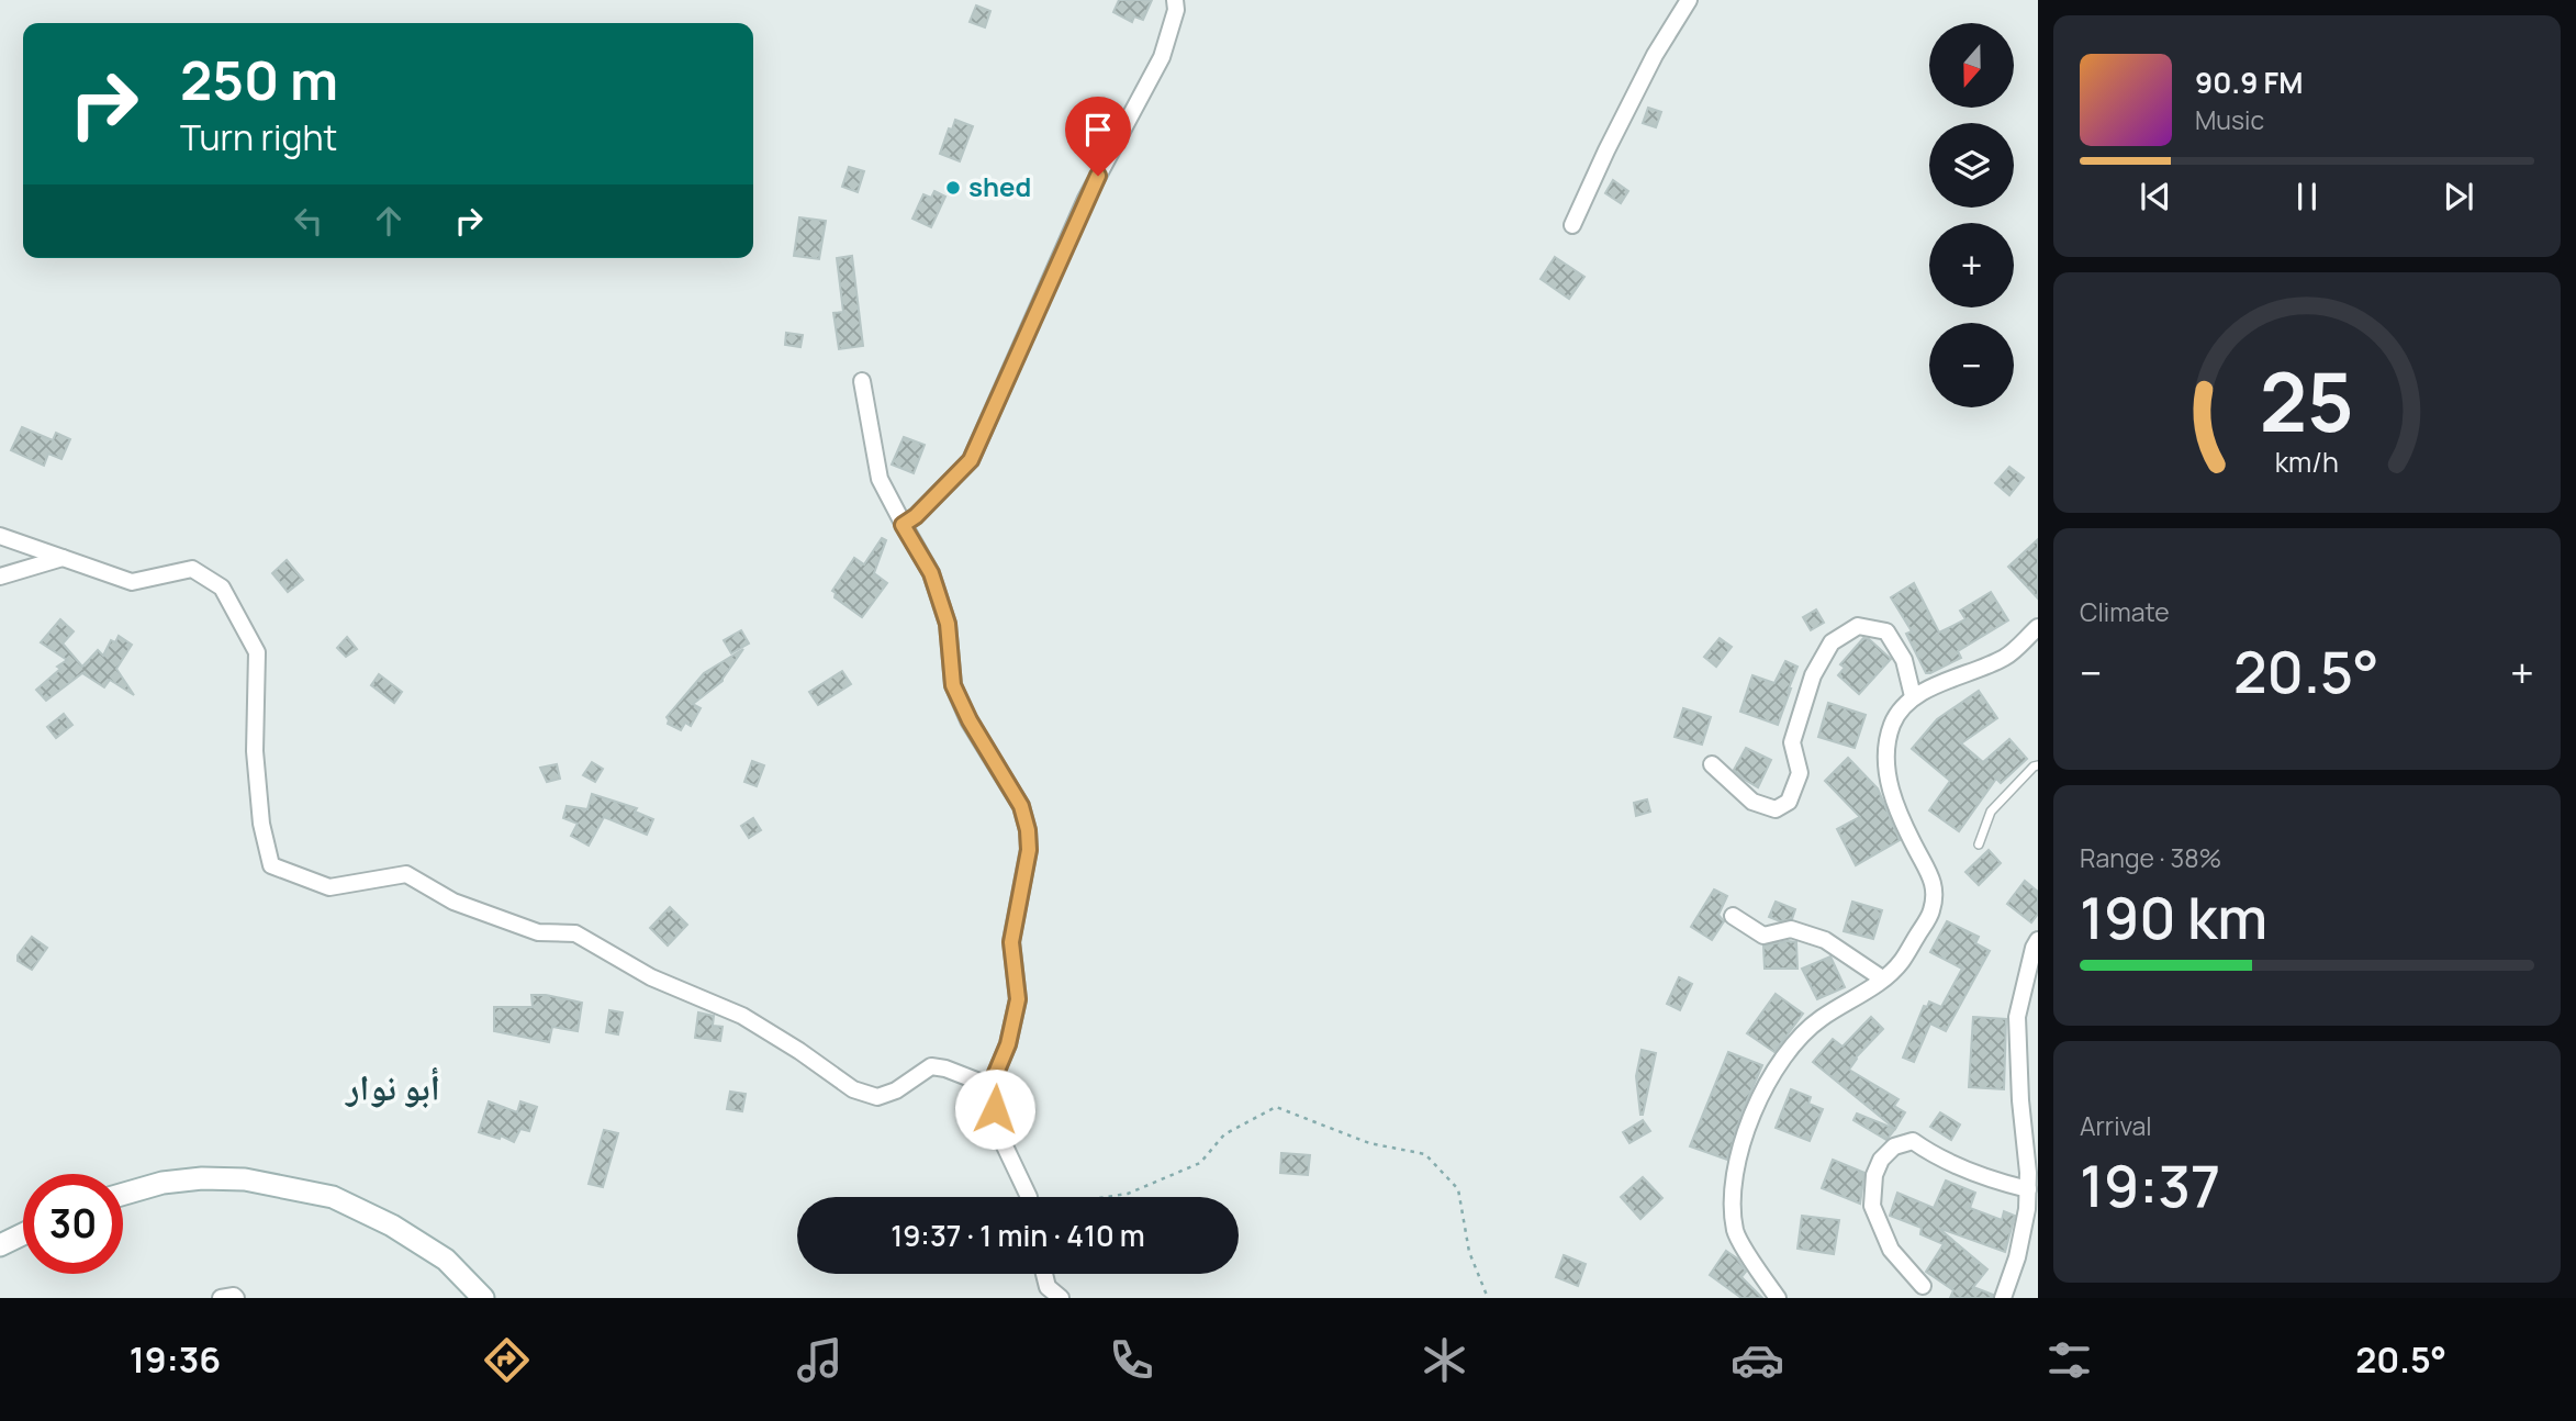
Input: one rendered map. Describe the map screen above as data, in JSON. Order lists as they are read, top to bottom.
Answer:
{
  "districts": ["أبو نوار"],
  "places": ["shed"],
  "north": "bottom",
  "page": {
    "map_buttons": ["+", "−"],
    "turn": ["250 m", "Turn right"],
    "song": ["90.9 FM", "Music"],
    "tile": [
      "Climate",
      ["Range · 38%", "190 km"],
      ["Arrival", "19:37"]
    ],
    "heat": ["−", "20.5°", "+"],
    "limit": "30",
    "trip": "19:37 · 1 min · 410 m",
    "tabs": ["19:36", "20.5°"],
    "gauge": ["25", "km/h"]
  }
}
